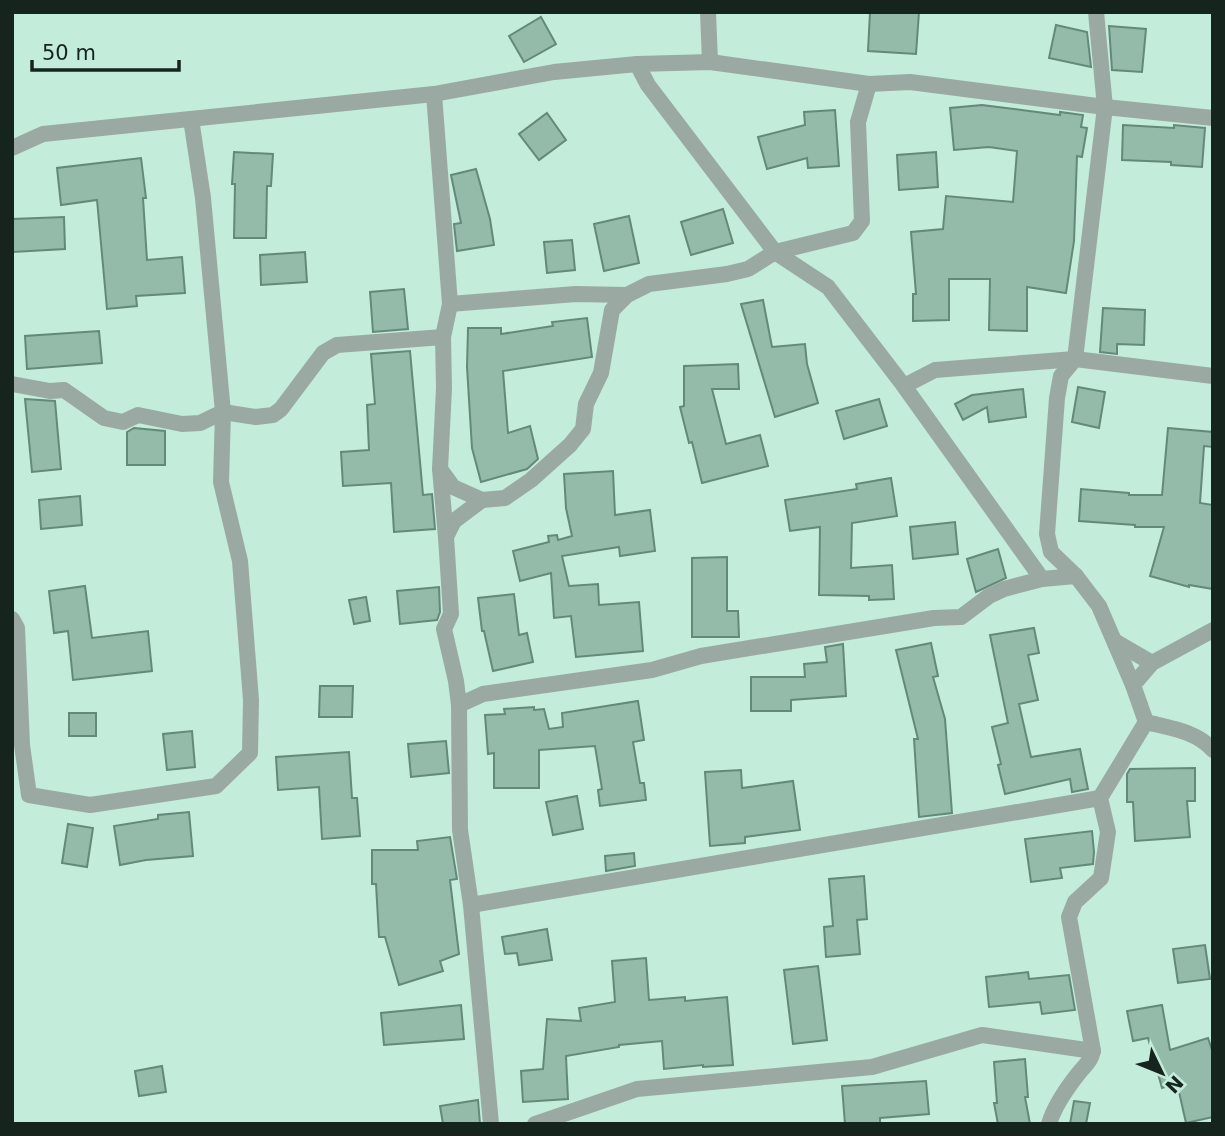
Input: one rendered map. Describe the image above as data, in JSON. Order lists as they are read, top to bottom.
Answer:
{
  "scale_bar": "50 m",
  "north": "bottom right"
}
